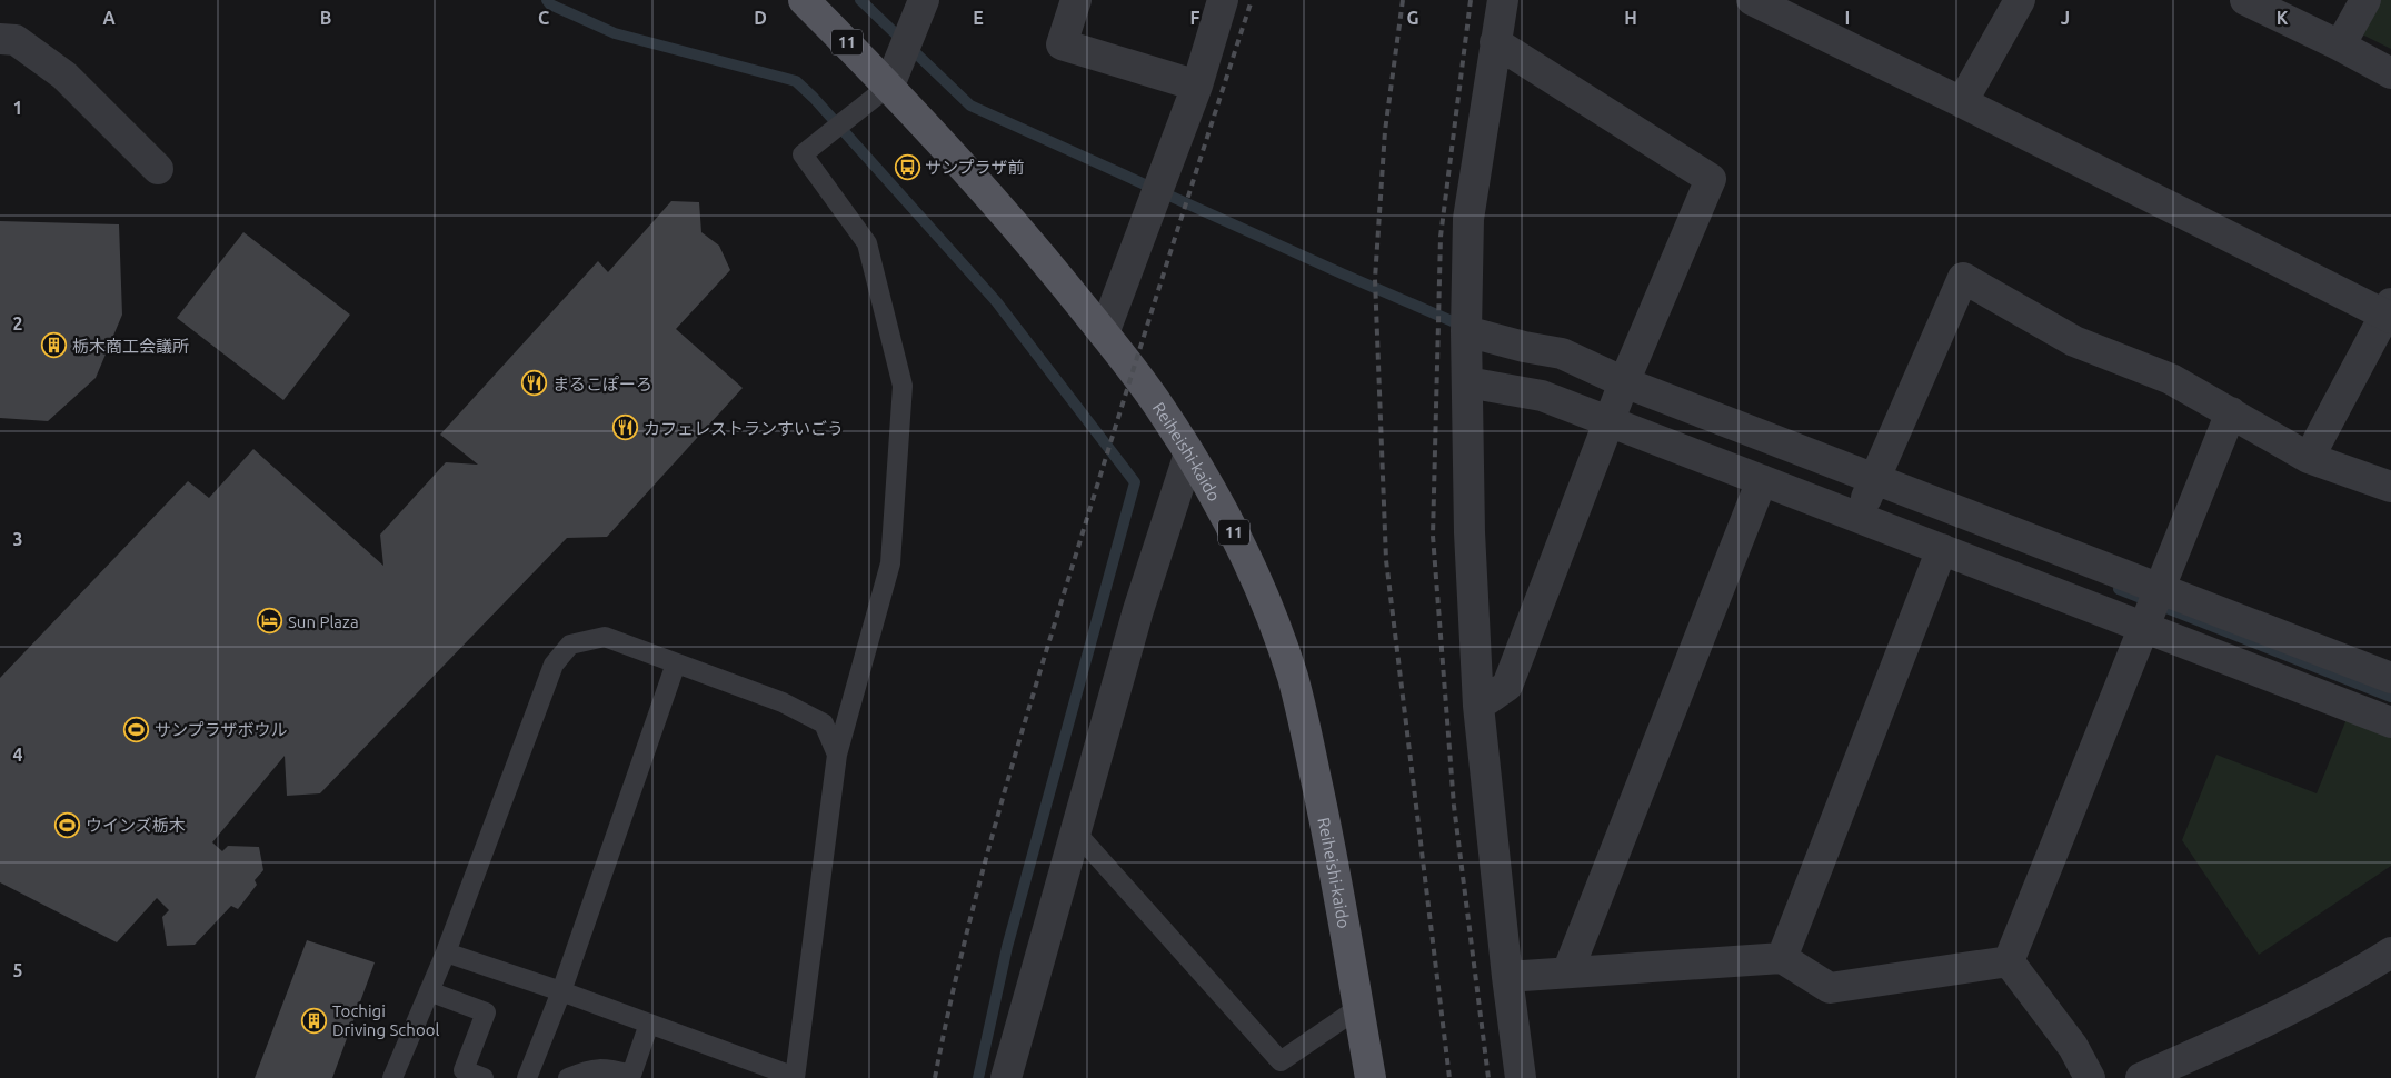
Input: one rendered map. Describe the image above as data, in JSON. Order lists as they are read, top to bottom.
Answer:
{
  "streets": {
    "main road": ["11", "Reiheishi-kaido"]
  },
  "places": {
    "bus stop": ["サンプラザ前"],
    "building": ["栃木商工会議所", "Tochigi Driving School"],
    "restaurant": ["まるこぽーろ", "カフェレストランすいごう"],
    "hotel": ["Sun Plaza"],
    "sports": ["サンプラザボウル", "ウインズ栃木"]
  },
  "grid": {
    "columns": [
      "A",
      "B",
      "C",
      "D",
      "E",
      "F",
      "G",
      "H",
      "I",
      "J",
      "K"
    ],
    "rows": [
      "1",
      "2",
      "3",
      "4",
      "5"
    ]
  }
}
